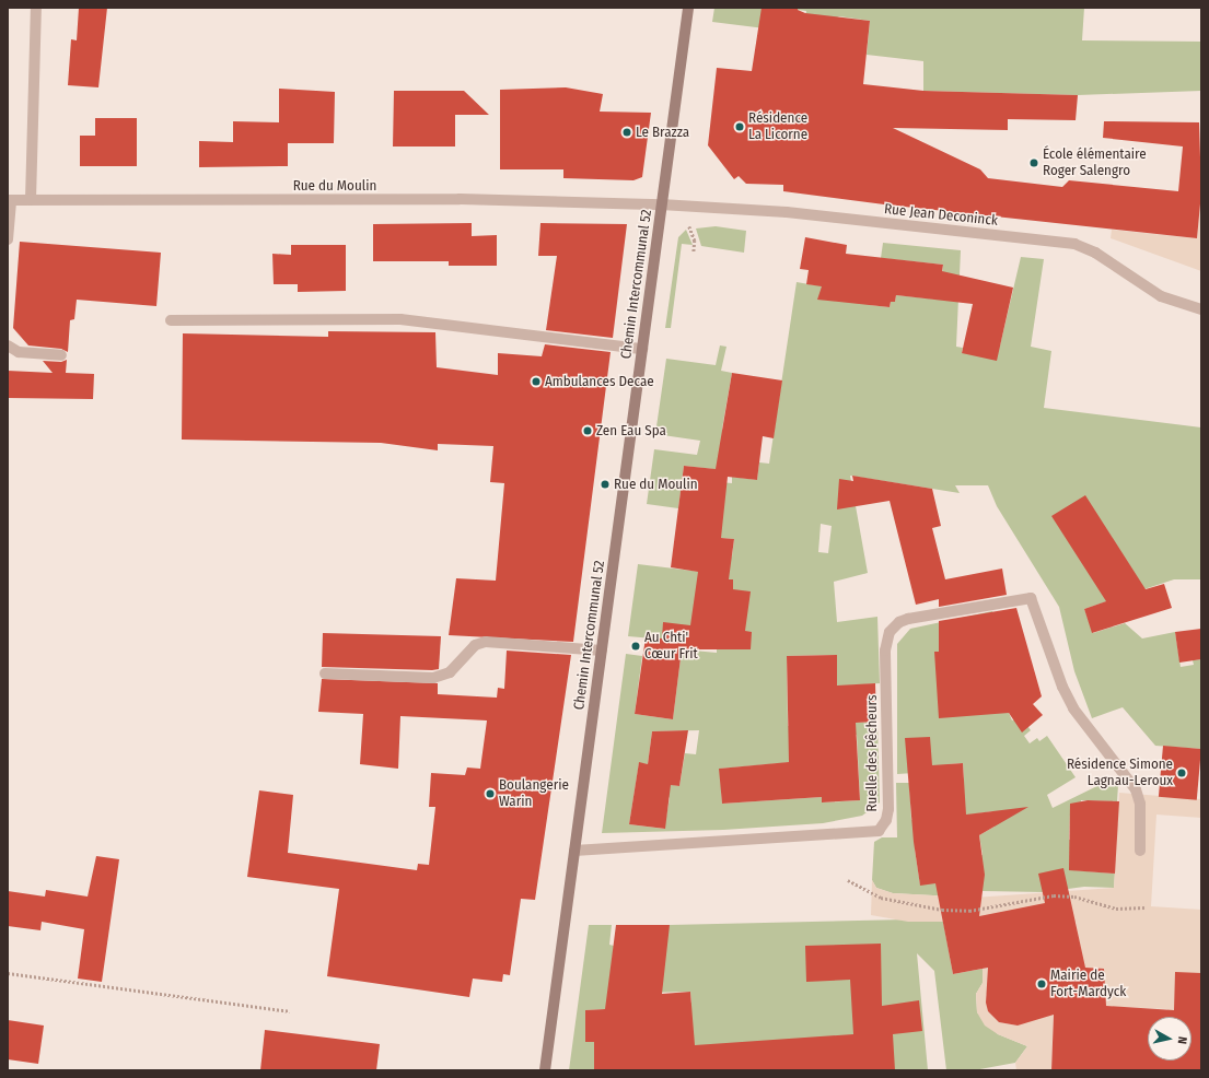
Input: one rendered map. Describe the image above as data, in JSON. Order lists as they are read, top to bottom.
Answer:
{
  "streets": {
    "main road": ["Chemin Intercommunal 52"],
    "street": ["Rue du Moulin", "Rue Jean Deconinck", "Ruelle des Pêcheurs"]
  },
  "crossings": [
    ["Rue du Moulin", "Rue Jean Deconinck"],
    ["Rue du Moulin", "Chemin Intercommunal 52"],
    ["Rue Jean Deconinck", "Chemin Intercommunal 52"],
    ["Chemin Intercommunal 52", "Ruelle des Pêcheurs"]
  ],
  "places": [
    "Résidence La Licorne",
    "Le Brazza",
    "École élémentaire Roger Salengro",
    "Ambulances Decae",
    "Zen Eau Spa",
    "Rue du Moulin",
    "Au Chti' Cœur Frit",
    "Résidence Simone Lagnau-Leroux",
    "Boulangerie Warin",
    "Mairie de Fort-Mardyck"
  ],
  "north": "right"
}
